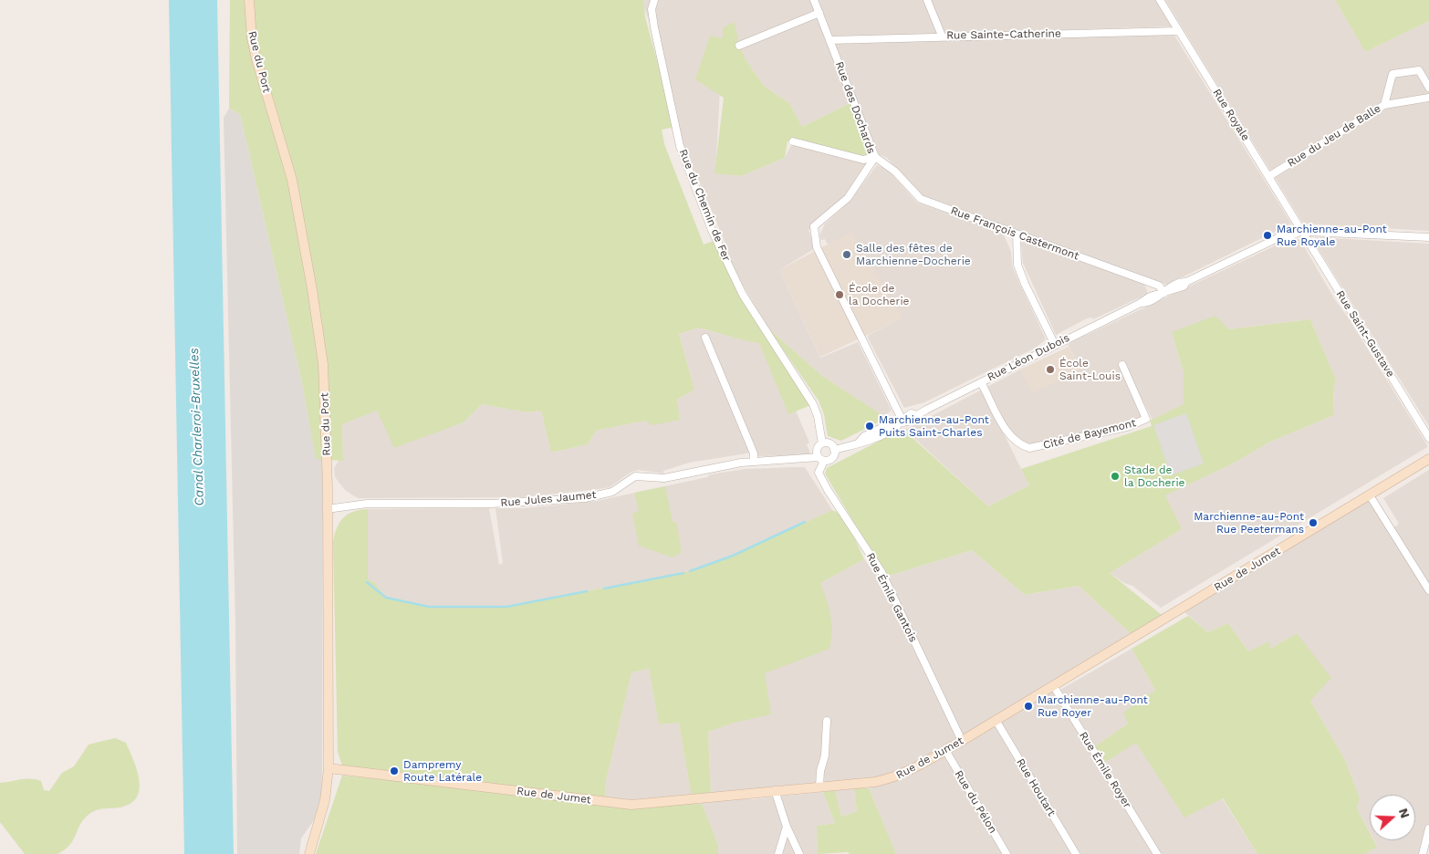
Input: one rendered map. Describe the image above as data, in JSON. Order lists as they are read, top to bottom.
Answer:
{
  "streets": {
    "street": [
      "Rue Sainte-Catherine",
      "Rue du Port",
      "Rue des Dochards",
      "Rue Royale",
      "Rue du Jeu de Balle",
      "Rue du Chemin de Fer",
      "Rue François Castermont",
      "Rue Saint-Gustave",
      "Rue Léon Dubois",
      "Cité de Bayemont",
      "Rue Jules Jaumet",
      "Rue de Jumet",
      "Rue Émile Gantois",
      "Rue Émile Royer",
      "Rue Houtart",
      "Rue du Pélon"
    ]
  },
  "crossings": [
    ["Rue Sainte-Catherine", "Rue des Dochards"],
    ["Rue Sainte-Catherine", "Rue Royale"],
    ["Rue du Port", "Rue Jules Jaumet"],
    ["Rue du Port", "Rue de Jumet"],
    ["Rue des Dochards", "Rue François Castermont"],
    ["Rue des Dochards", "Rue Léon Dubois"],
    ["Rue Royale", "Rue du Jeu de Balle"],
    ["Rue Royale", "Rue Saint-Gustave"],
    ["Rue Royale", "Rue Léon Dubois"],
    ["Rue du Chemin de Fer", "Rue Léon Dubois"],
    ["Rue du Chemin de Fer", "Rue Jules Jaumet"],
    ["Rue du Chemin de Fer", "Rue Émile Gantois"],
    ["Rue François Castermont", "Rue Léon Dubois"],
    ["Rue Saint-Gustave", "Rue Léon Dubois"],
    ["Rue Léon Dubois", "Cité de Bayemont"],
    ["Rue Léon Dubois", "Rue Jules Jaumet"],
    ["Rue Léon Dubois", "Rue Émile Gantois"],
    ["Rue Jules Jaumet", "Rue Émile Gantois"],
    ["Rue de Jumet", "Rue Émile Gantois"],
    ["Rue de Jumet", "Rue Émile Royer"],
    ["Rue de Jumet", "Rue Houtart"],
    ["Rue de Jumet", "Rue du Pélon"]
  ],
  "water": ["Canal Charleroi-Bruxelles"],
  "places": [
    "Marchienne-au-Pont Rue Royale",
    "Salle des fêtes de Marchienne-Docherie",
    "École de la Docherie",
    "École Saint-Louis",
    "Marchienne-au-Pont Puits Saint-Charles",
    "Stade de la Docherie",
    "Marchienne-au-Pont Rue Peetermans",
    "Marchienne-au-Pont Rue Royer",
    "Dampremy Route Latérale"
  ],
  "north": "right"
}
